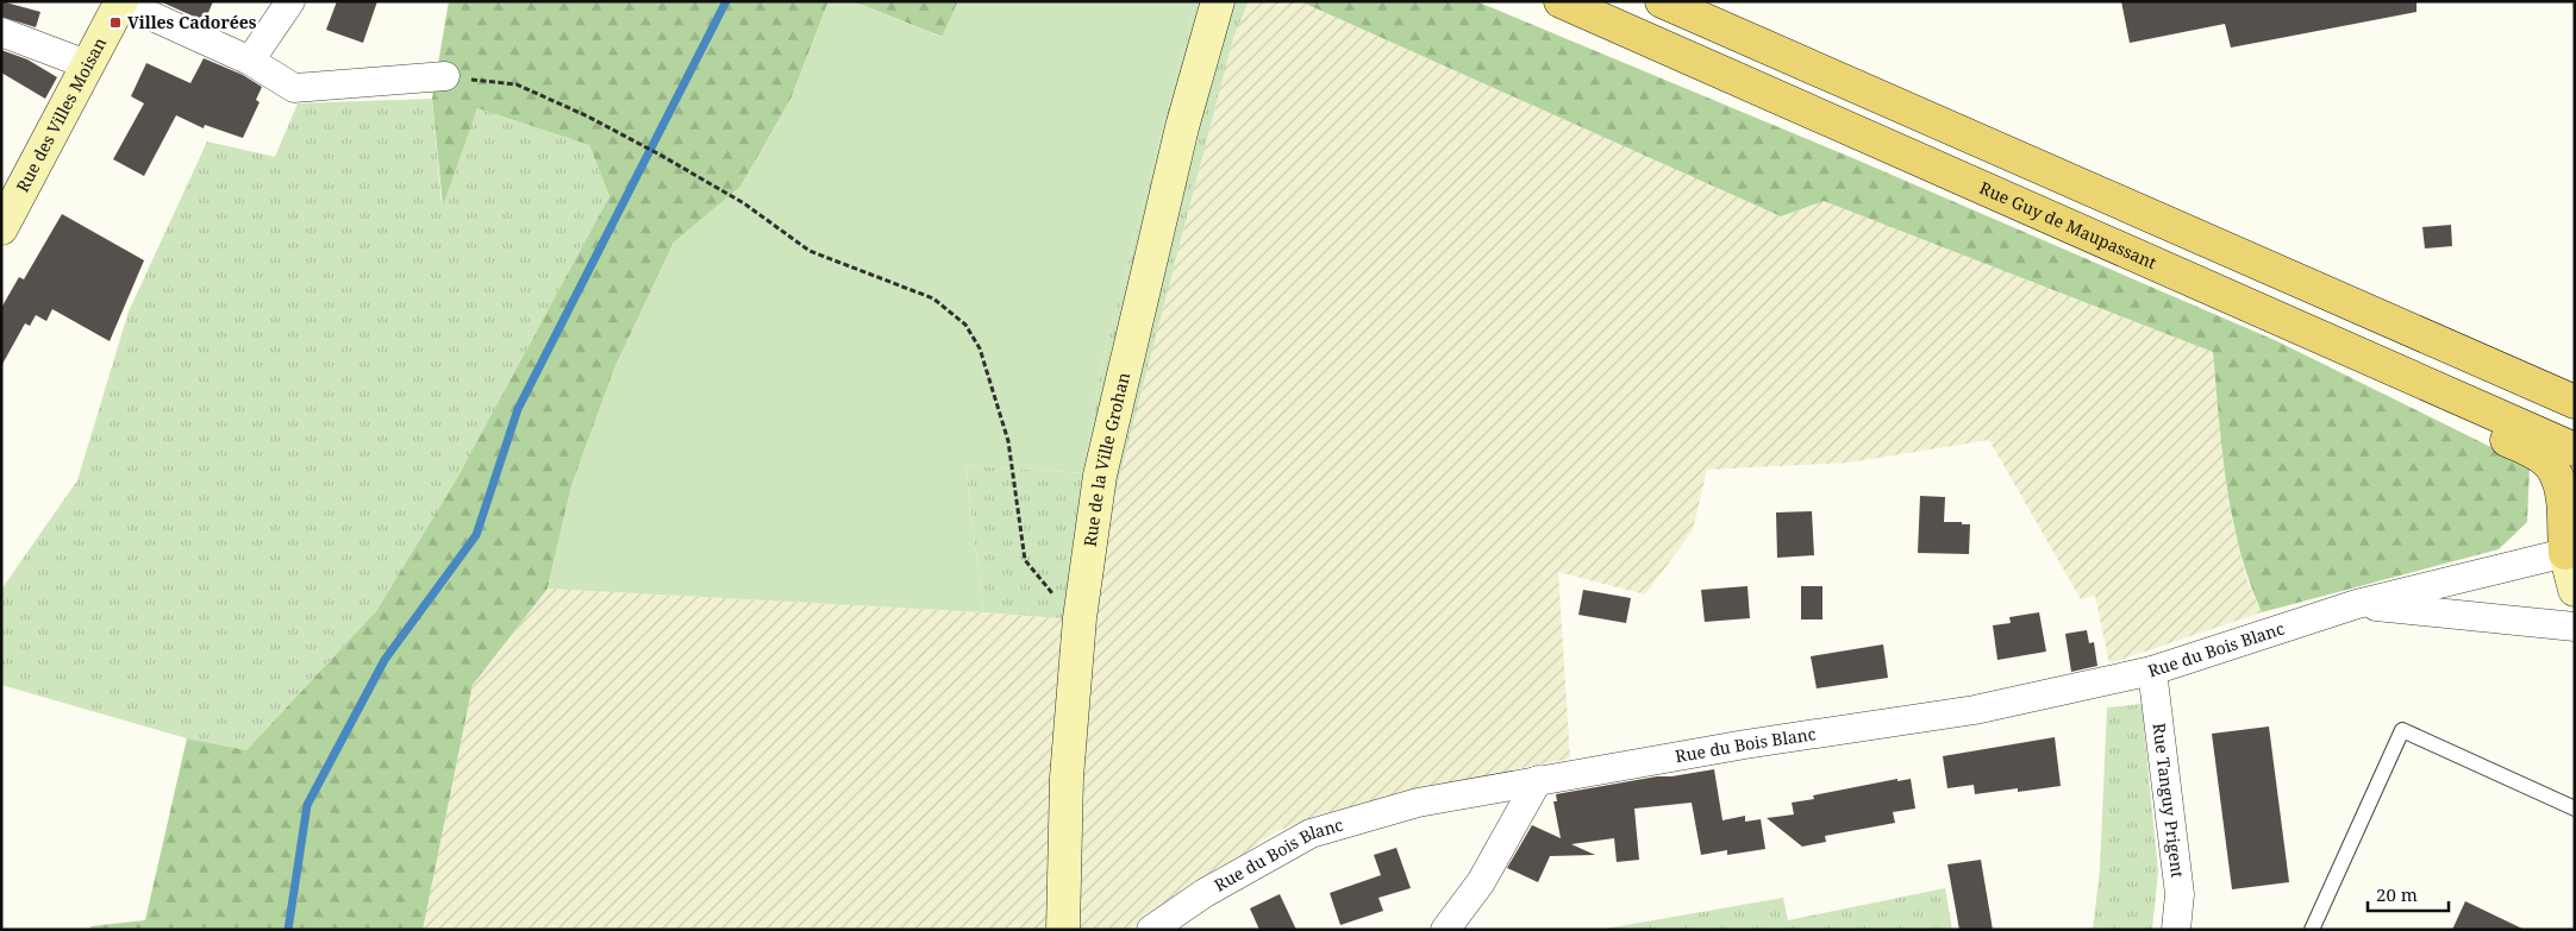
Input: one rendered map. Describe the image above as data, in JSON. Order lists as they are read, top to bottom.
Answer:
{
  "streets": {
    "main road": ["Rue Guy de Maupassant"],
    "street": [
      "Rue des Villes Moisan",
      "Rue de la Ville Grohan",
      "Rue du Bois Blanc",
      "Rue Tanguy Prigent"
    ]
  },
  "crossings": [
    ["Rue du Bois Blanc", "Rue Tanguy Prigent"]
  ],
  "places": {
    "transit": ["Villes Cadorées"]
  },
  "scale_bar": "20 m"
}
